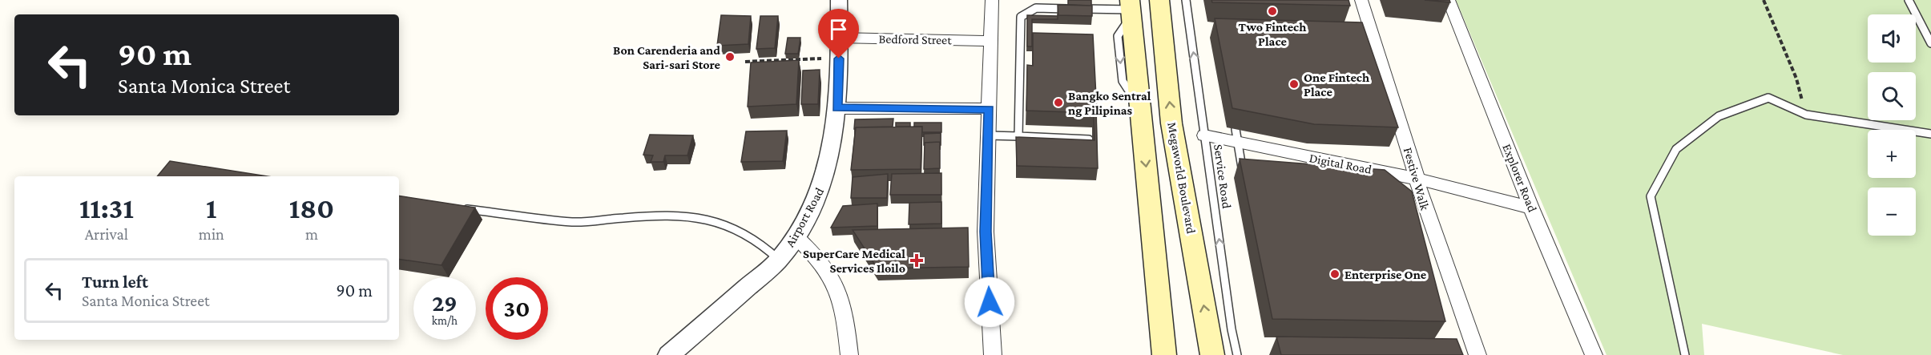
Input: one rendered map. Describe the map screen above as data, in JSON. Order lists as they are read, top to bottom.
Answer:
{
  "streets": {
    "main road": ["Megaworld Boulevard"],
    "street": [
      "Bedford Street",
      "Digital Road",
      "Explorer Road",
      "Festive Walk",
      "Airport Road"
    ],
    "lane": ["Service Road"]
  },
  "crossings": [
    ["Bedford Street", "Airport Road"],
    ["Digital Road", "Service Road"],
    ["Digital Road", "Explorer Road"],
    ["Digital Road", "Festive Walk"]
  ],
  "one_way": ["Service Road"],
  "places": {
    "other": [
      "Two Fintech Place",
      "Bon Carenderia and Sari-sari Store",
      "One Fintech Place",
      "Bangko Sentral ng Pilipinas",
      "Enterprise One"
    ],
    "health": ["SuperCare Medical Services Iloilo"]
  },
  "page": {
    "map_buttons": ["+", "−"],
    "turn": ["90 m", "Santa Monica Street"],
    "eta": [
      "11:31",
      "Arrival",
      "1",
      "min",
      "180",
      "m"
    ],
    "list": [
      {
        "name": "Turn left",
        "note": "Santa Monica Street",
        "value": "90 m"
      }
    ],
    "speed": "29 km/h",
    "limit": "30"
  }
}
